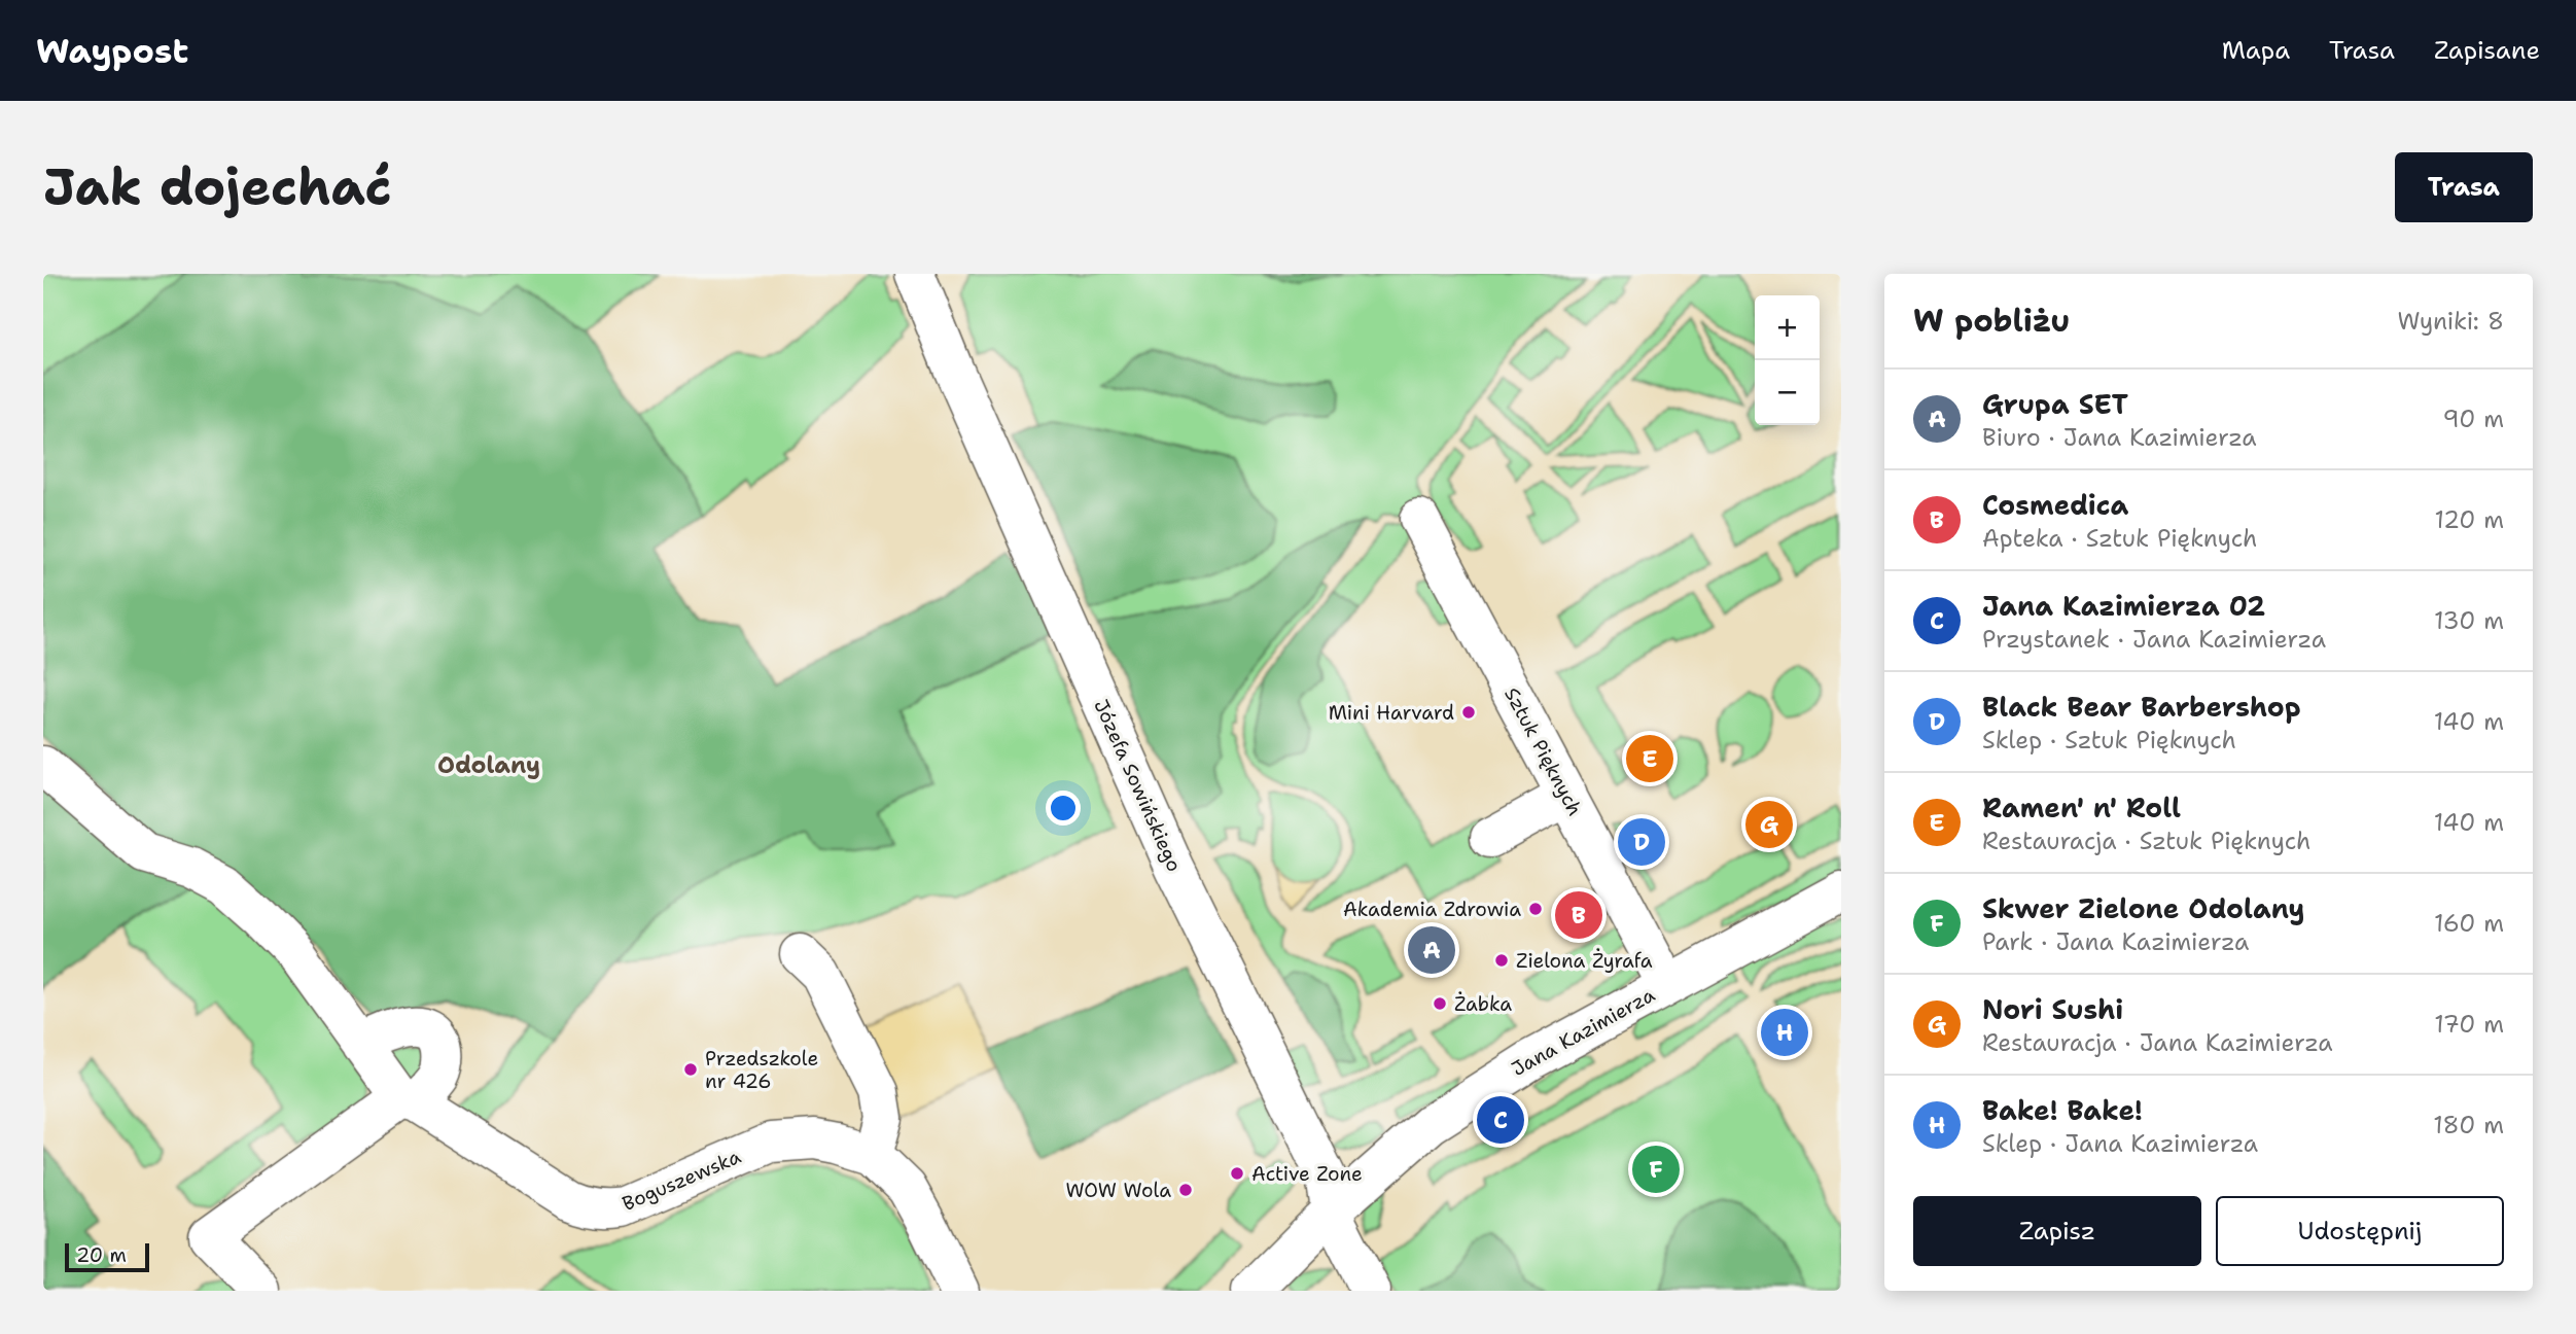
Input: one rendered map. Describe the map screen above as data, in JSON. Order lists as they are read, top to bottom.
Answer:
{
  "streets": {
    "street": [
      "Sztuk Pięknych",
      "Józefa Sowińskiego",
      "Jana Kazimierza",
      "Boguszewska"
    ]
  },
  "crossings": [
    ["Sztuk Pięknych", "Jana Kazimierza"],
    ["Józefa Sowińskiego", "Jana Kazimierza"]
  ],
  "districts": ["Odolany"],
  "places": [
    "Mini Harvard",
    "Akademia Zdrowia",
    "Zielona Żyrafa",
    "Żabka",
    "Przedszkole nr 426",
    "Active Zone",
    "WOW Wola"
  ],
  "scale_bar": "20 m",
  "page": {
    "header": "Waypost",
    "nav": ["Mapa", "Trasa", "Zapisane"],
    "buttons": [
      "Trasa",
      ["Zapisz", "Udostępnij"]
    ],
    "title": "Jak dojechać",
    "heading": ["W pobliżu", "Wyniki: 8"],
    "map_buttons": ["+", "−"],
    "list": [
      {
        "mark": "A",
        "name": "Grupa SET",
        "note": "Biuro · Jana Kazimierza",
        "value": "90 m"
      },
      {
        "mark": "B",
        "name": "Cosmedica",
        "note": "Apteka · Sztuk Pięknych",
        "value": "120 m"
      },
      {
        "mark": "C",
        "name": "Jana Kazimierza 02",
        "note": "Przystanek · Jana Kazimierza",
        "value": "130 m"
      },
      {
        "mark": "D",
        "name": "Black Bear Barbershop",
        "note": "Sklep · Sztuk Pięknych",
        "value": "140 m"
      },
      {
        "mark": "E",
        "name": "Ramen' n' Roll",
        "note": "Restauracja · Sztuk Pięknych",
        "value": "140 m"
      },
      {
        "mark": "F",
        "name": "Skwer Zielone Odolany",
        "note": "Park · Jana Kazimierza",
        "value": "160 m"
      },
      {
        "mark": "G",
        "name": "Nori Sushi",
        "note": "Restauracja · Jana Kazimierza",
        "value": "170 m"
      },
      {
        "mark": "H",
        "name": "Bake! Bake!",
        "note": "Sklep · Jana Kazimierza",
        "value": "180 m"
      }
    ],
    "pins": [
      "E",
      "G",
      "D",
      "B",
      "A",
      "H",
      "C",
      "F"
    ],
    "scale": "20 m"
  }
}
